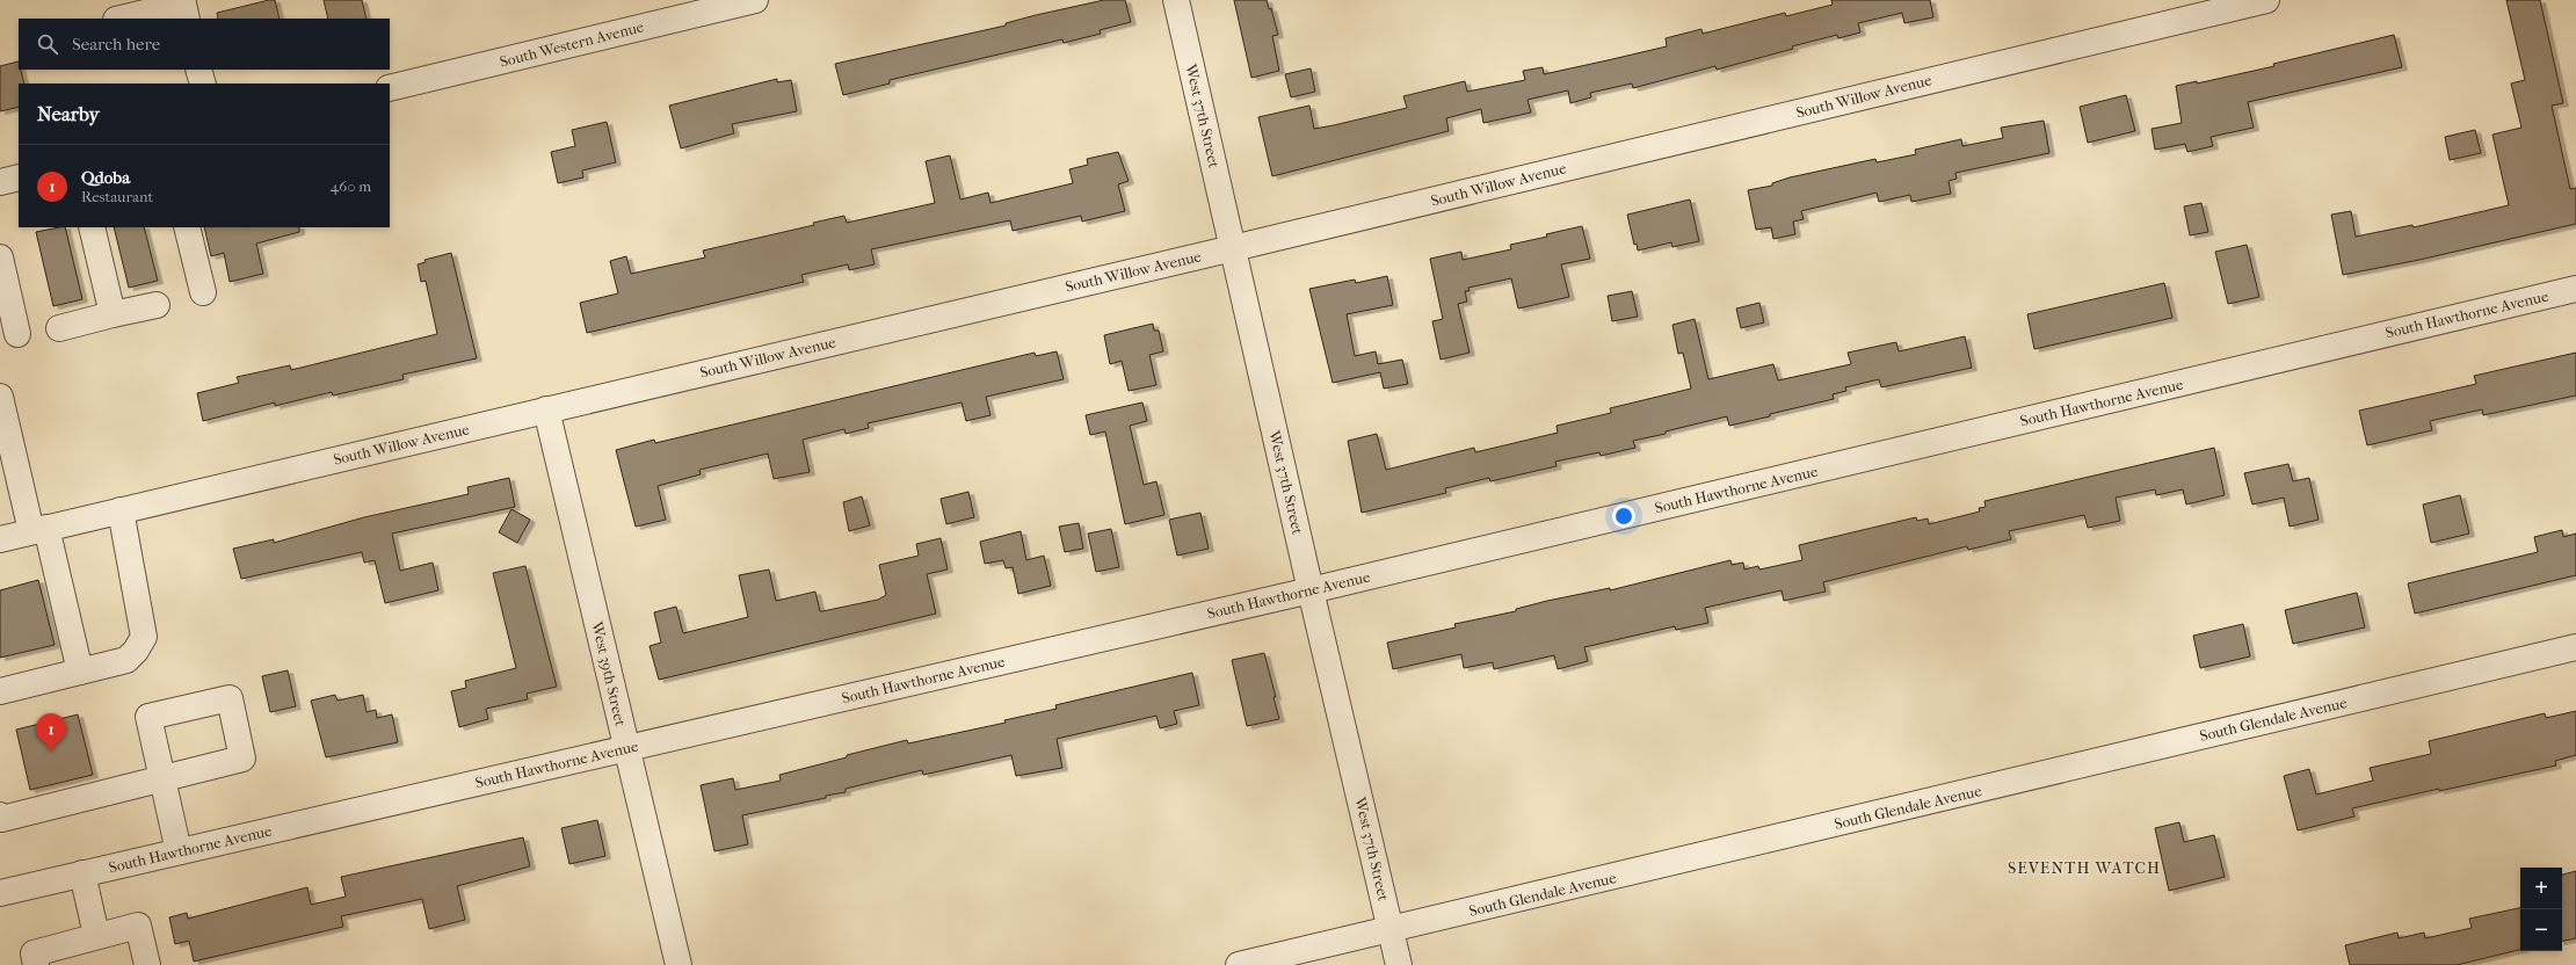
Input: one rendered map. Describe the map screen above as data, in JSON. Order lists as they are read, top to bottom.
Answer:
{
  "streets": {
    "street": [
      "South Western Avenue",
      "South Willow Avenue",
      "West 37th Street",
      "South Hawthorne Avenue",
      "West 39th Street",
      "South Glendale Avenue"
    ]
  },
  "crossings": [
    ["South Willow Avenue", "West 37th Street"],
    ["South Willow Avenue", "West 39th Street"],
    ["West 37th Street", "South Hawthorne Avenue"],
    ["West 37th Street", "South Glendale Avenue"],
    ["South Hawthorne Avenue", "West 39th Street"]
  ],
  "districts": ["SEVENTH WATCH"],
  "page": {
    "search": "Search here",
    "heading": "Nearby",
    "list": [
      {
        "mark": "1",
        "name": "Qdoba",
        "note": "Restaurant",
        "value": "460 m"
      }
    ],
    "pins": "1",
    "map_buttons": ["+", "−"]
  }
}
